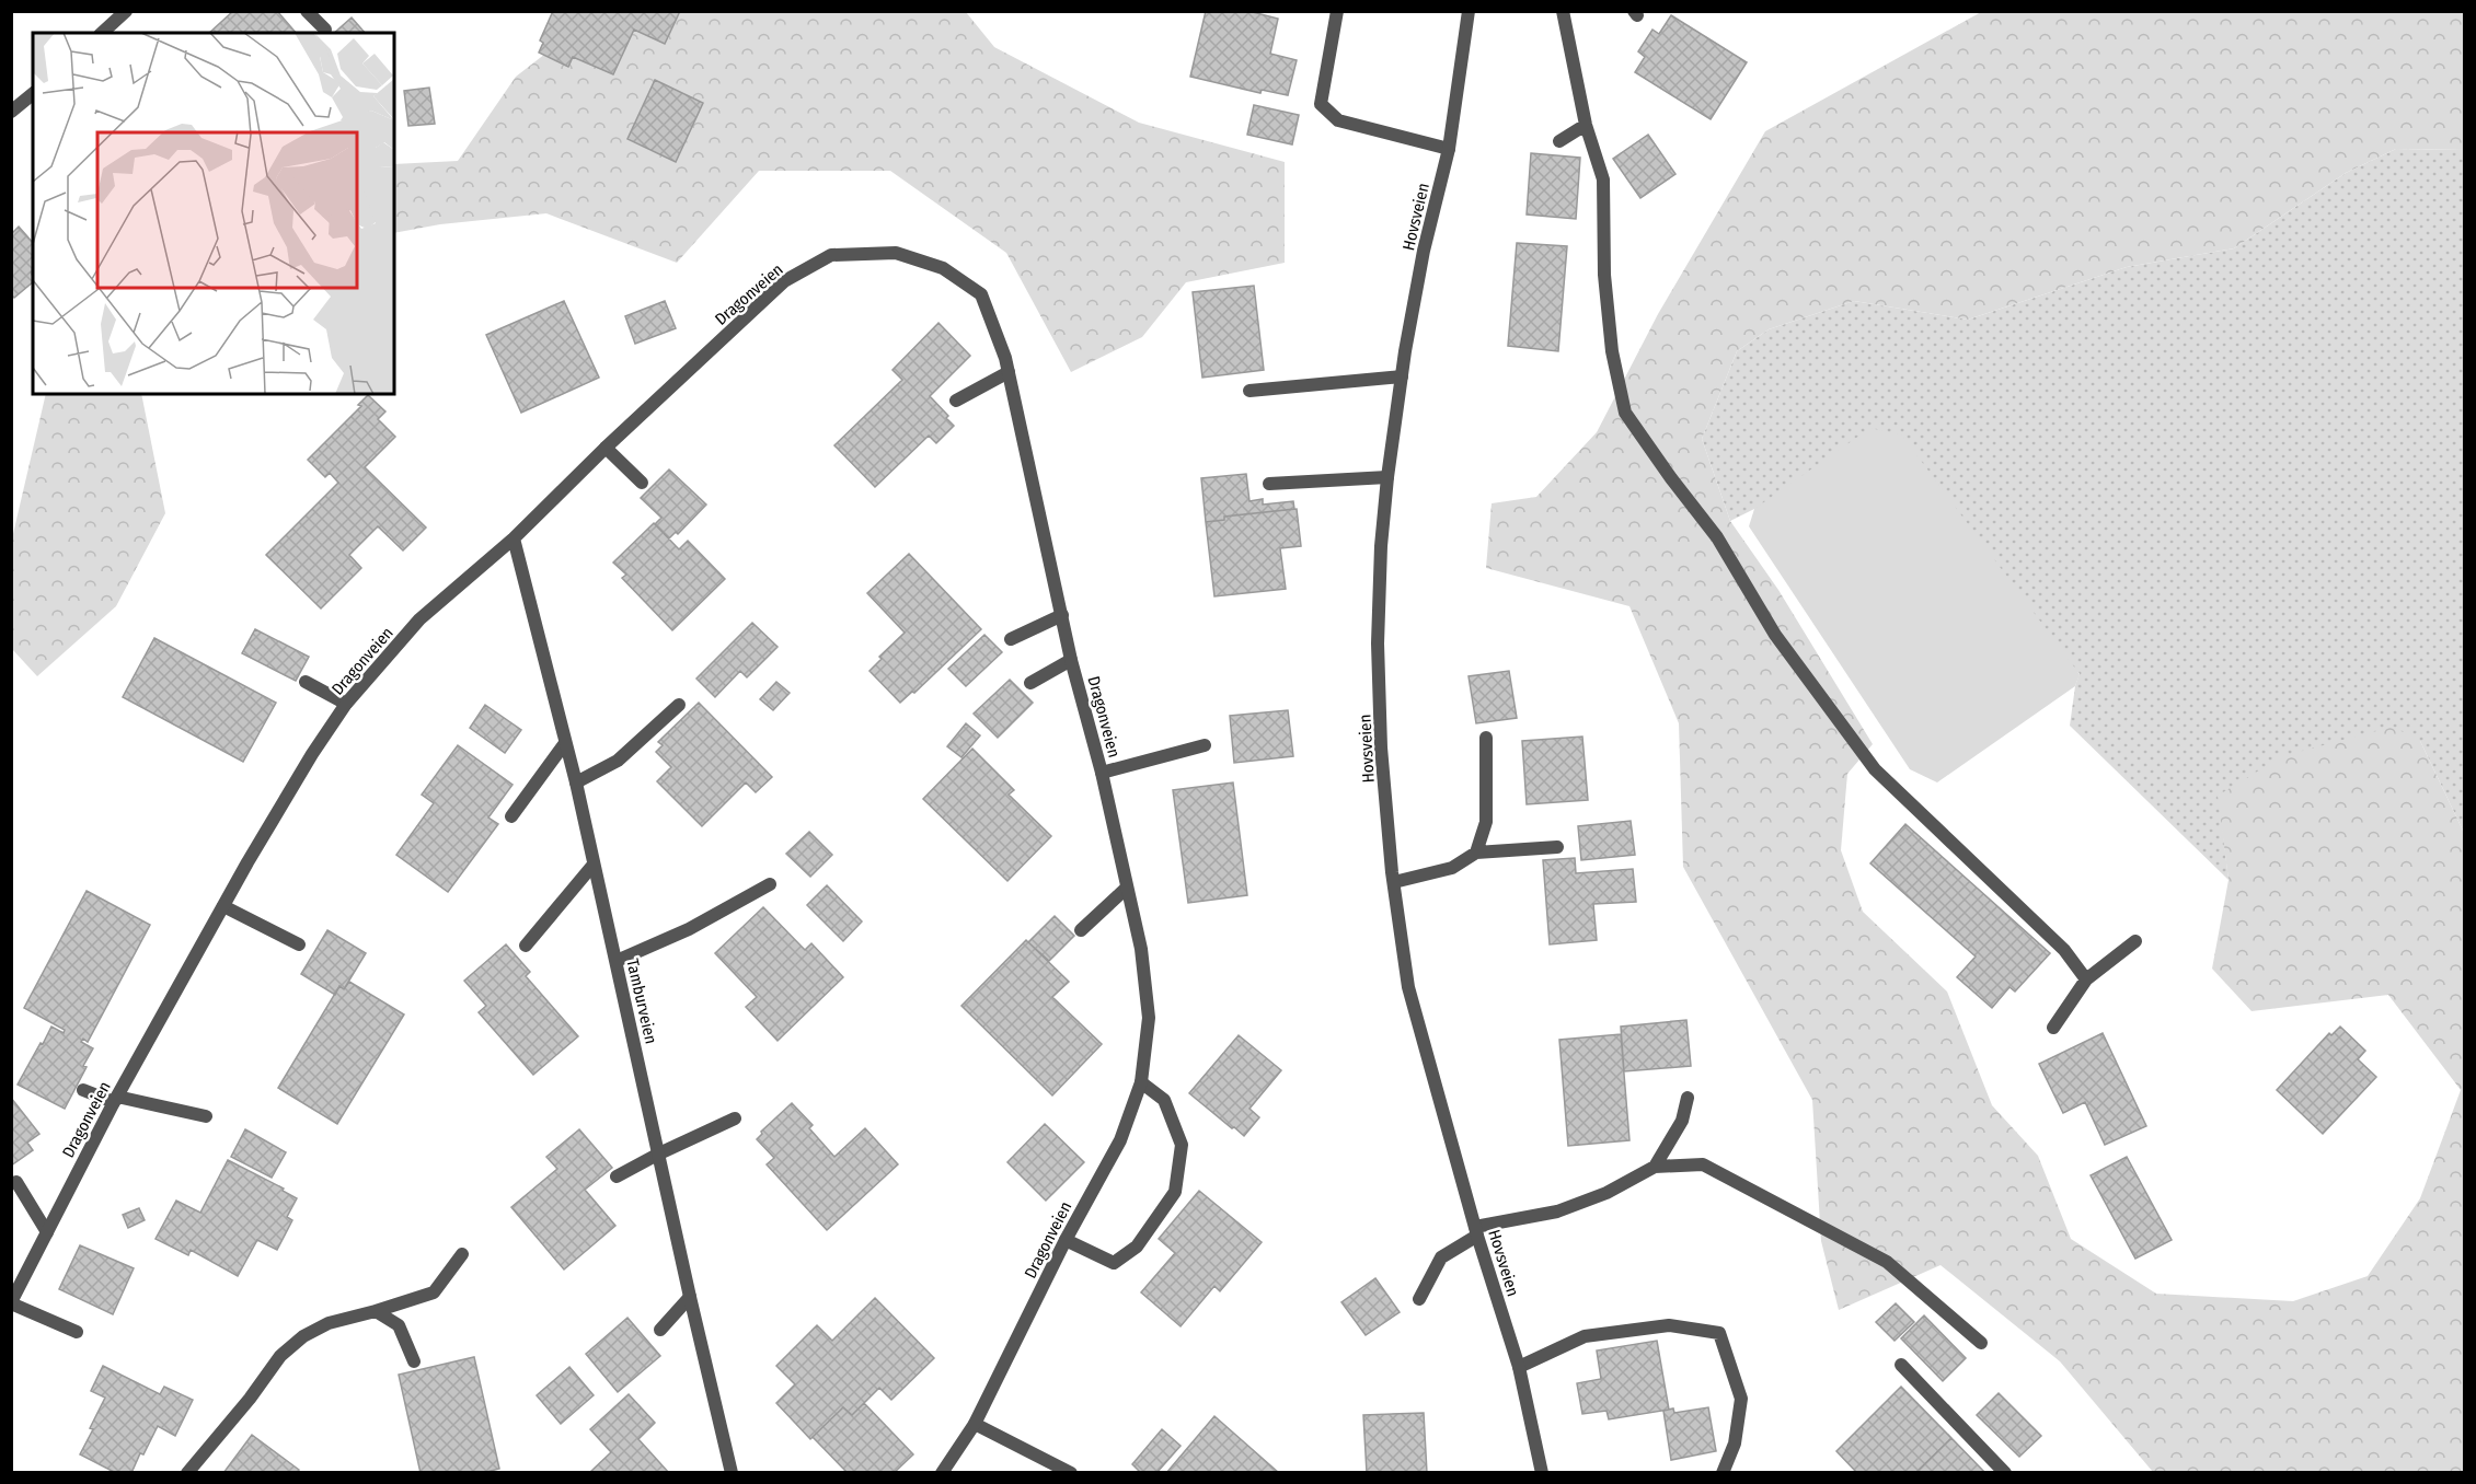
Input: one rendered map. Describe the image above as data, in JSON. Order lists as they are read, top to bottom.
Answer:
{
  "streets": {
    "street": ["Hovsveien", "Dragonveien", "Tamburveien"]
  },
  "crossings": [
    ["Dragonveien", "Tamburveien"]
  ]
}
